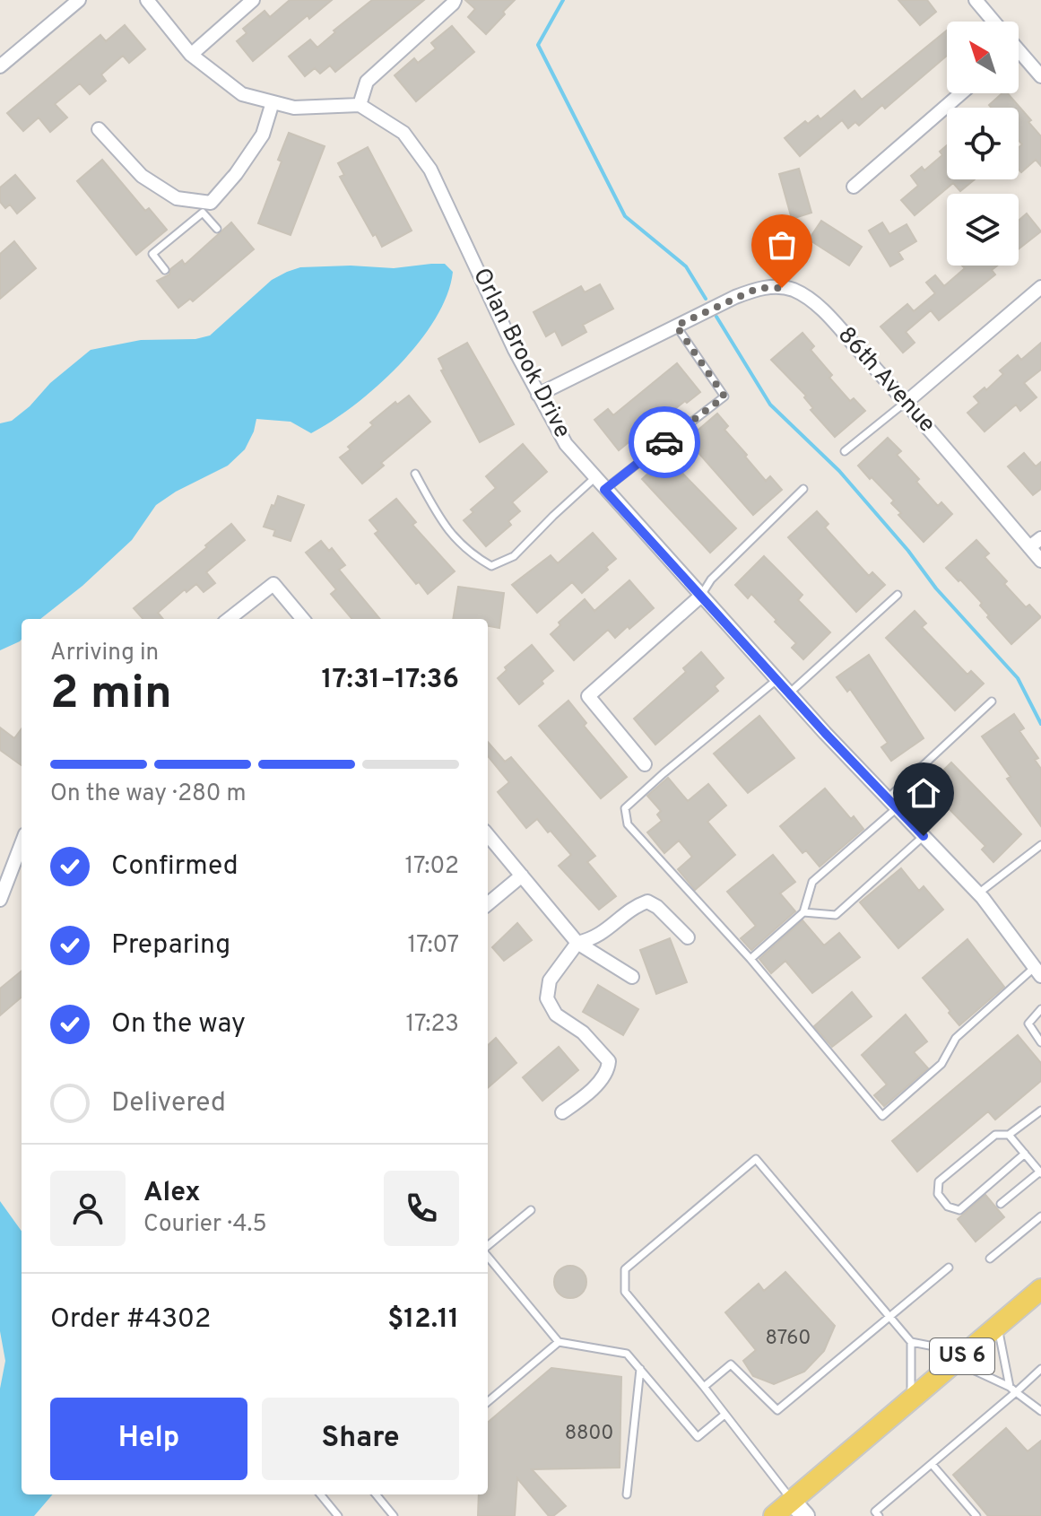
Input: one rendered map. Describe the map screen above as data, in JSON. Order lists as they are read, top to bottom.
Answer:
{
  "streets": {
    "main road": ["US 6"],
    "street": ["Orlan Brook Drive", "86th Avenue"]
  },
  "crossings": [
    ["Orlan Brook Drive", "86th Avenue"]
  ],
  "house_numbers": ["8760", "8800"],
  "north": "top left",
  "page": {
    "heading": ["2 min", "Arriving in", "17:31–17:36"],
    "panel": [
      "Alex",
      "Courier · 4.5",
      "Order #4302",
      "$12.11"
    ],
    "bar": "On the way · 280 m",
    "list": [
      ["Confirmed", "17:02"],
      ["Preparing", "17:07"],
      ["On the way", "17:23"],
      "Delivered"
    ],
    "buttons": ["Help", "Share"]
  }
}
